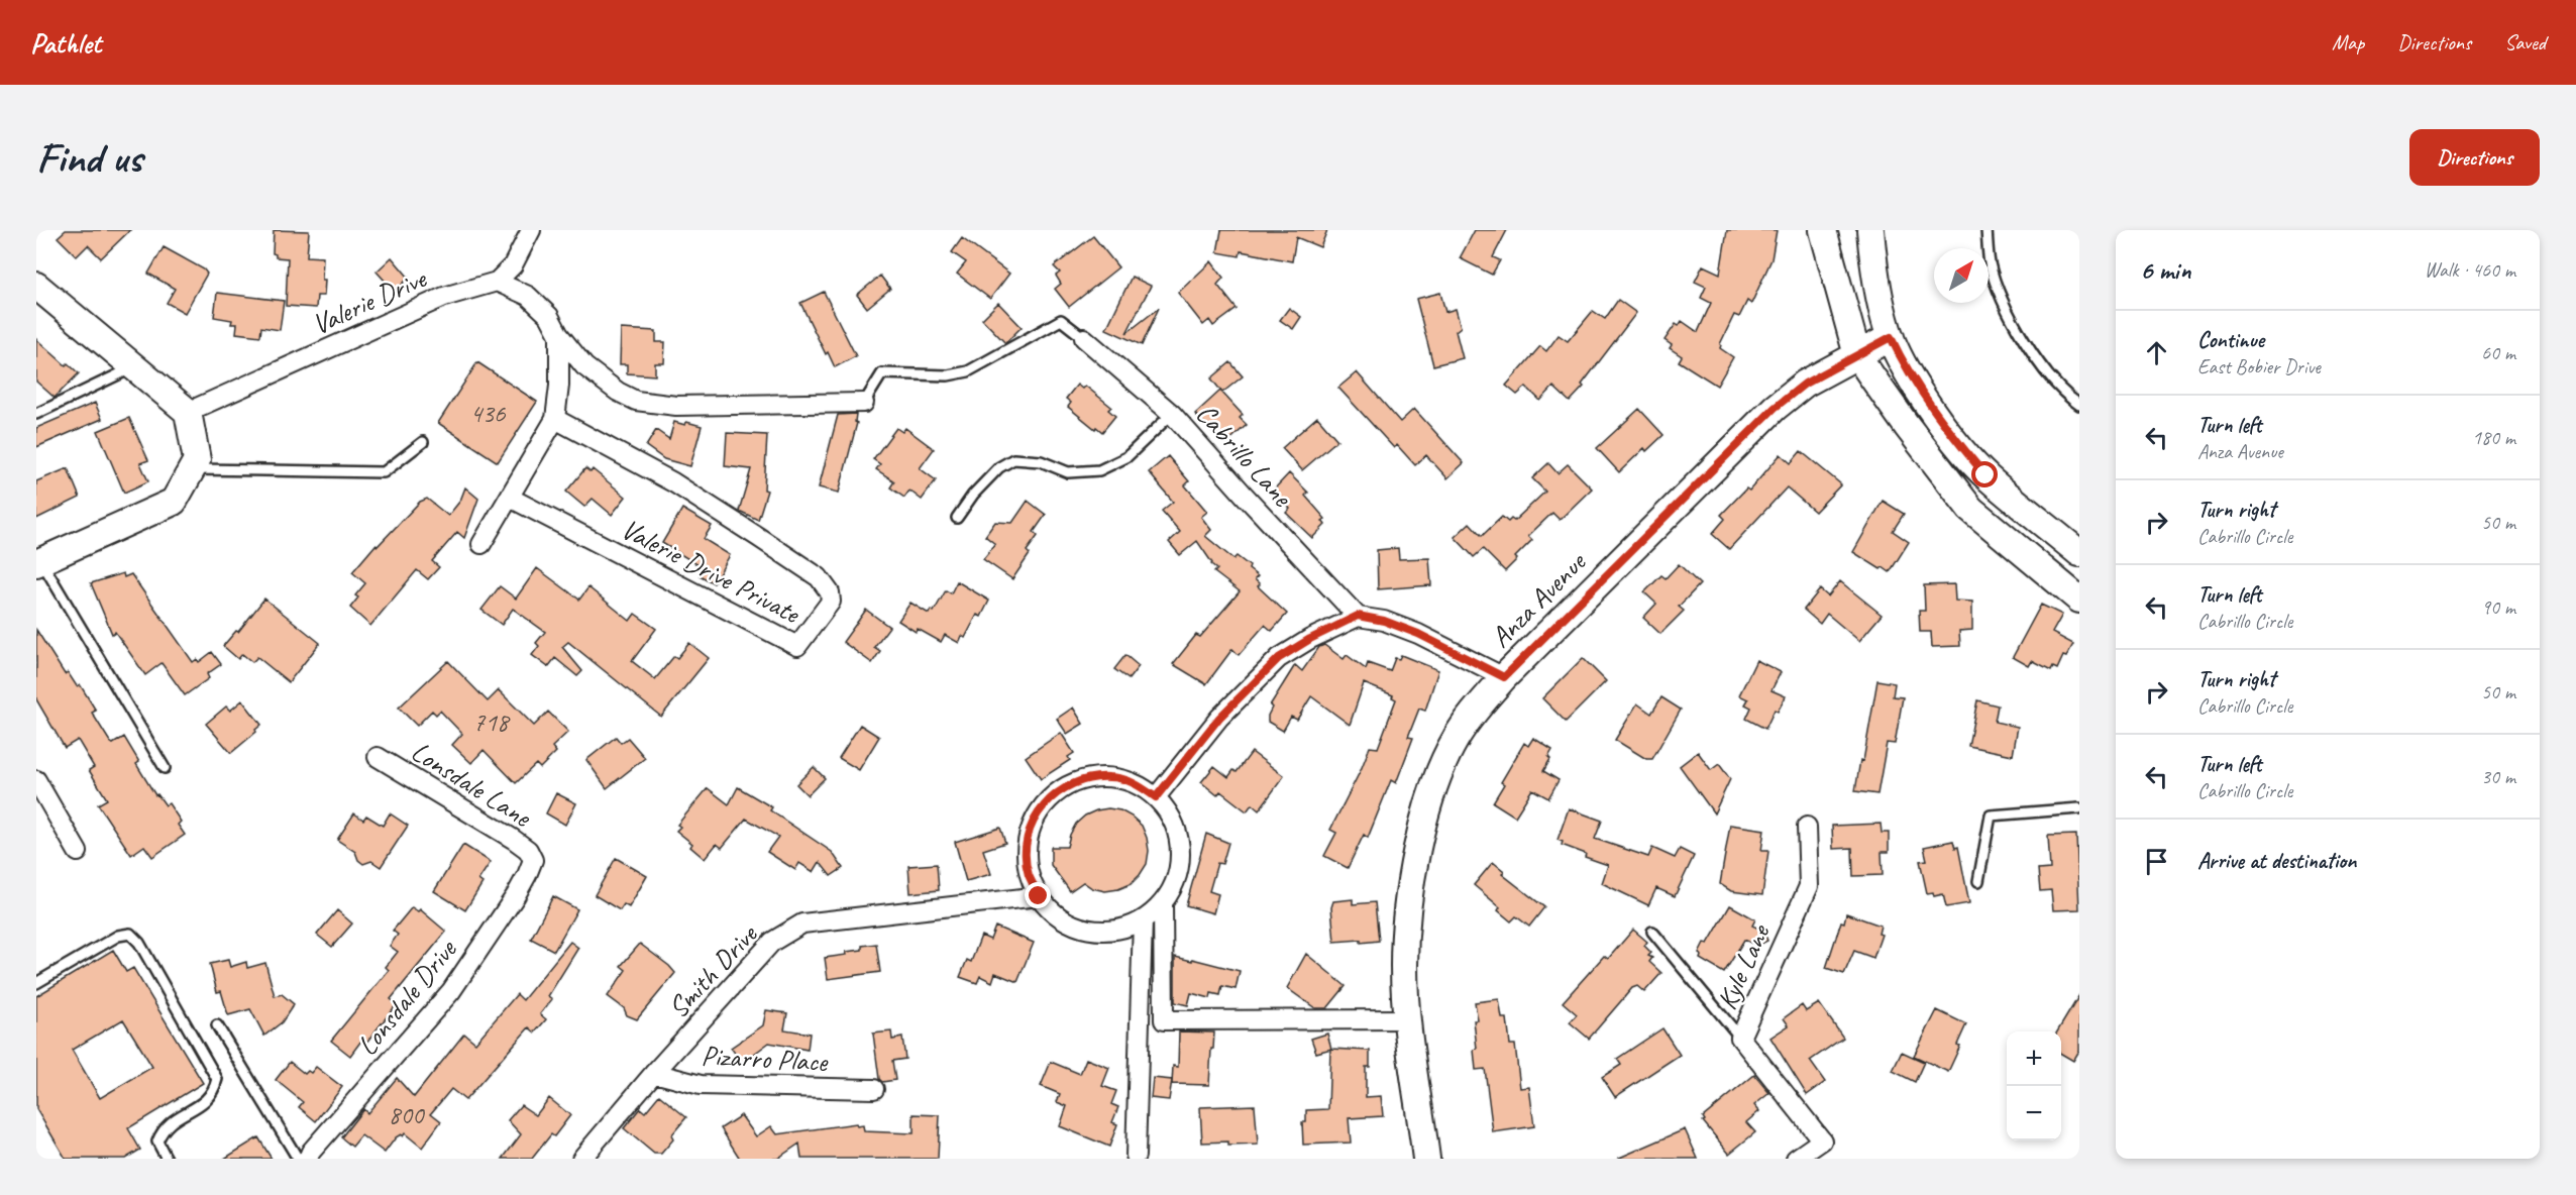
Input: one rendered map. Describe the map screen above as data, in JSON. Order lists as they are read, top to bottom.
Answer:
{
  "streets": {
    "street": [
      "Valerie Drive",
      "Cabrillo Lane",
      "Valerie Drive Private",
      "Anza Avenue",
      "Lonsdale Lane",
      "Kyle Lane",
      "Smith Drive",
      "Lonsdale Drive",
      "Pizarro Place"
    ]
  },
  "crossings": [
    ["Lonsdale Lane", "Lonsdale Drive"],
    ["Smith Drive", "Pizarro Place"]
  ],
  "house_numbers": ["436", "718", "800"],
  "north": "top right",
  "page": {
    "header": "Pathlet",
    "nav": ["Map", "Directions", "Saved"],
    "buttons": "Directions",
    "title": "Find us",
    "heading": ["6 min", "Walk · 460 m"],
    "list": [
      ["Continue", "East Bobier Drive", "60 m"],
      ["Turn left", "Anza Avenue", "180 m"],
      ["Turn right", "Cabrillo Circle", "50 m"],
      ["Turn left", "Cabrillo Circle", "90 m"],
      ["Turn right", "Cabrillo Circle", "50 m"],
      ["Turn left", "Cabrillo Circle", "30 m"],
      "Arrive at destination"
    ],
    "map_buttons": ["+", "−"]
  }
}
